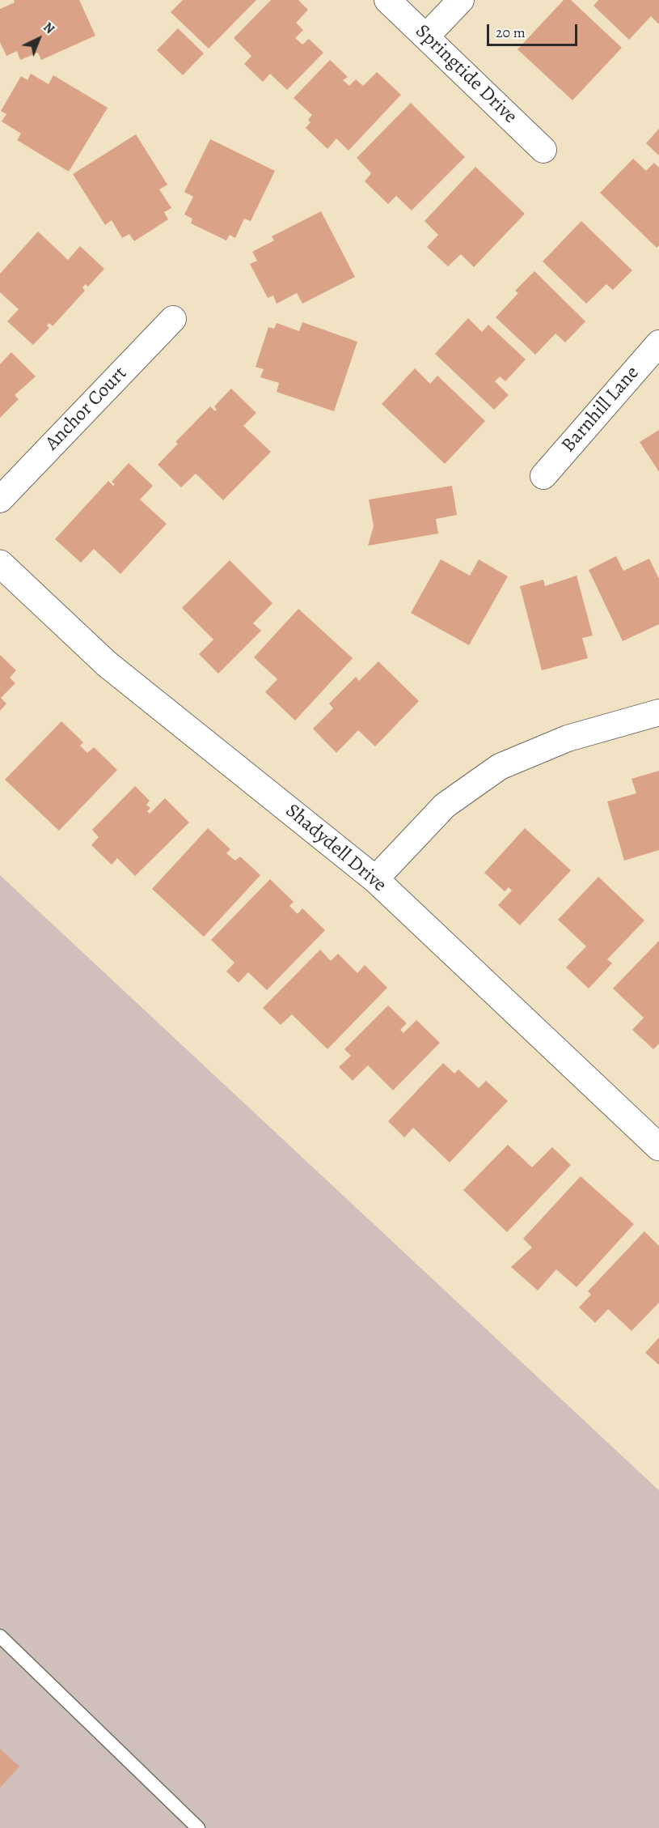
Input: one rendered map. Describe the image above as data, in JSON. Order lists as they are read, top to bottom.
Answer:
{
  "streets": {
    "street": [
      "Springtide Drive",
      "Anchor Court",
      "Barnhill Lane",
      "Shadydell Drive"
    ]
  },
  "scale_bar": "20 m",
  "north": "top right"
}
